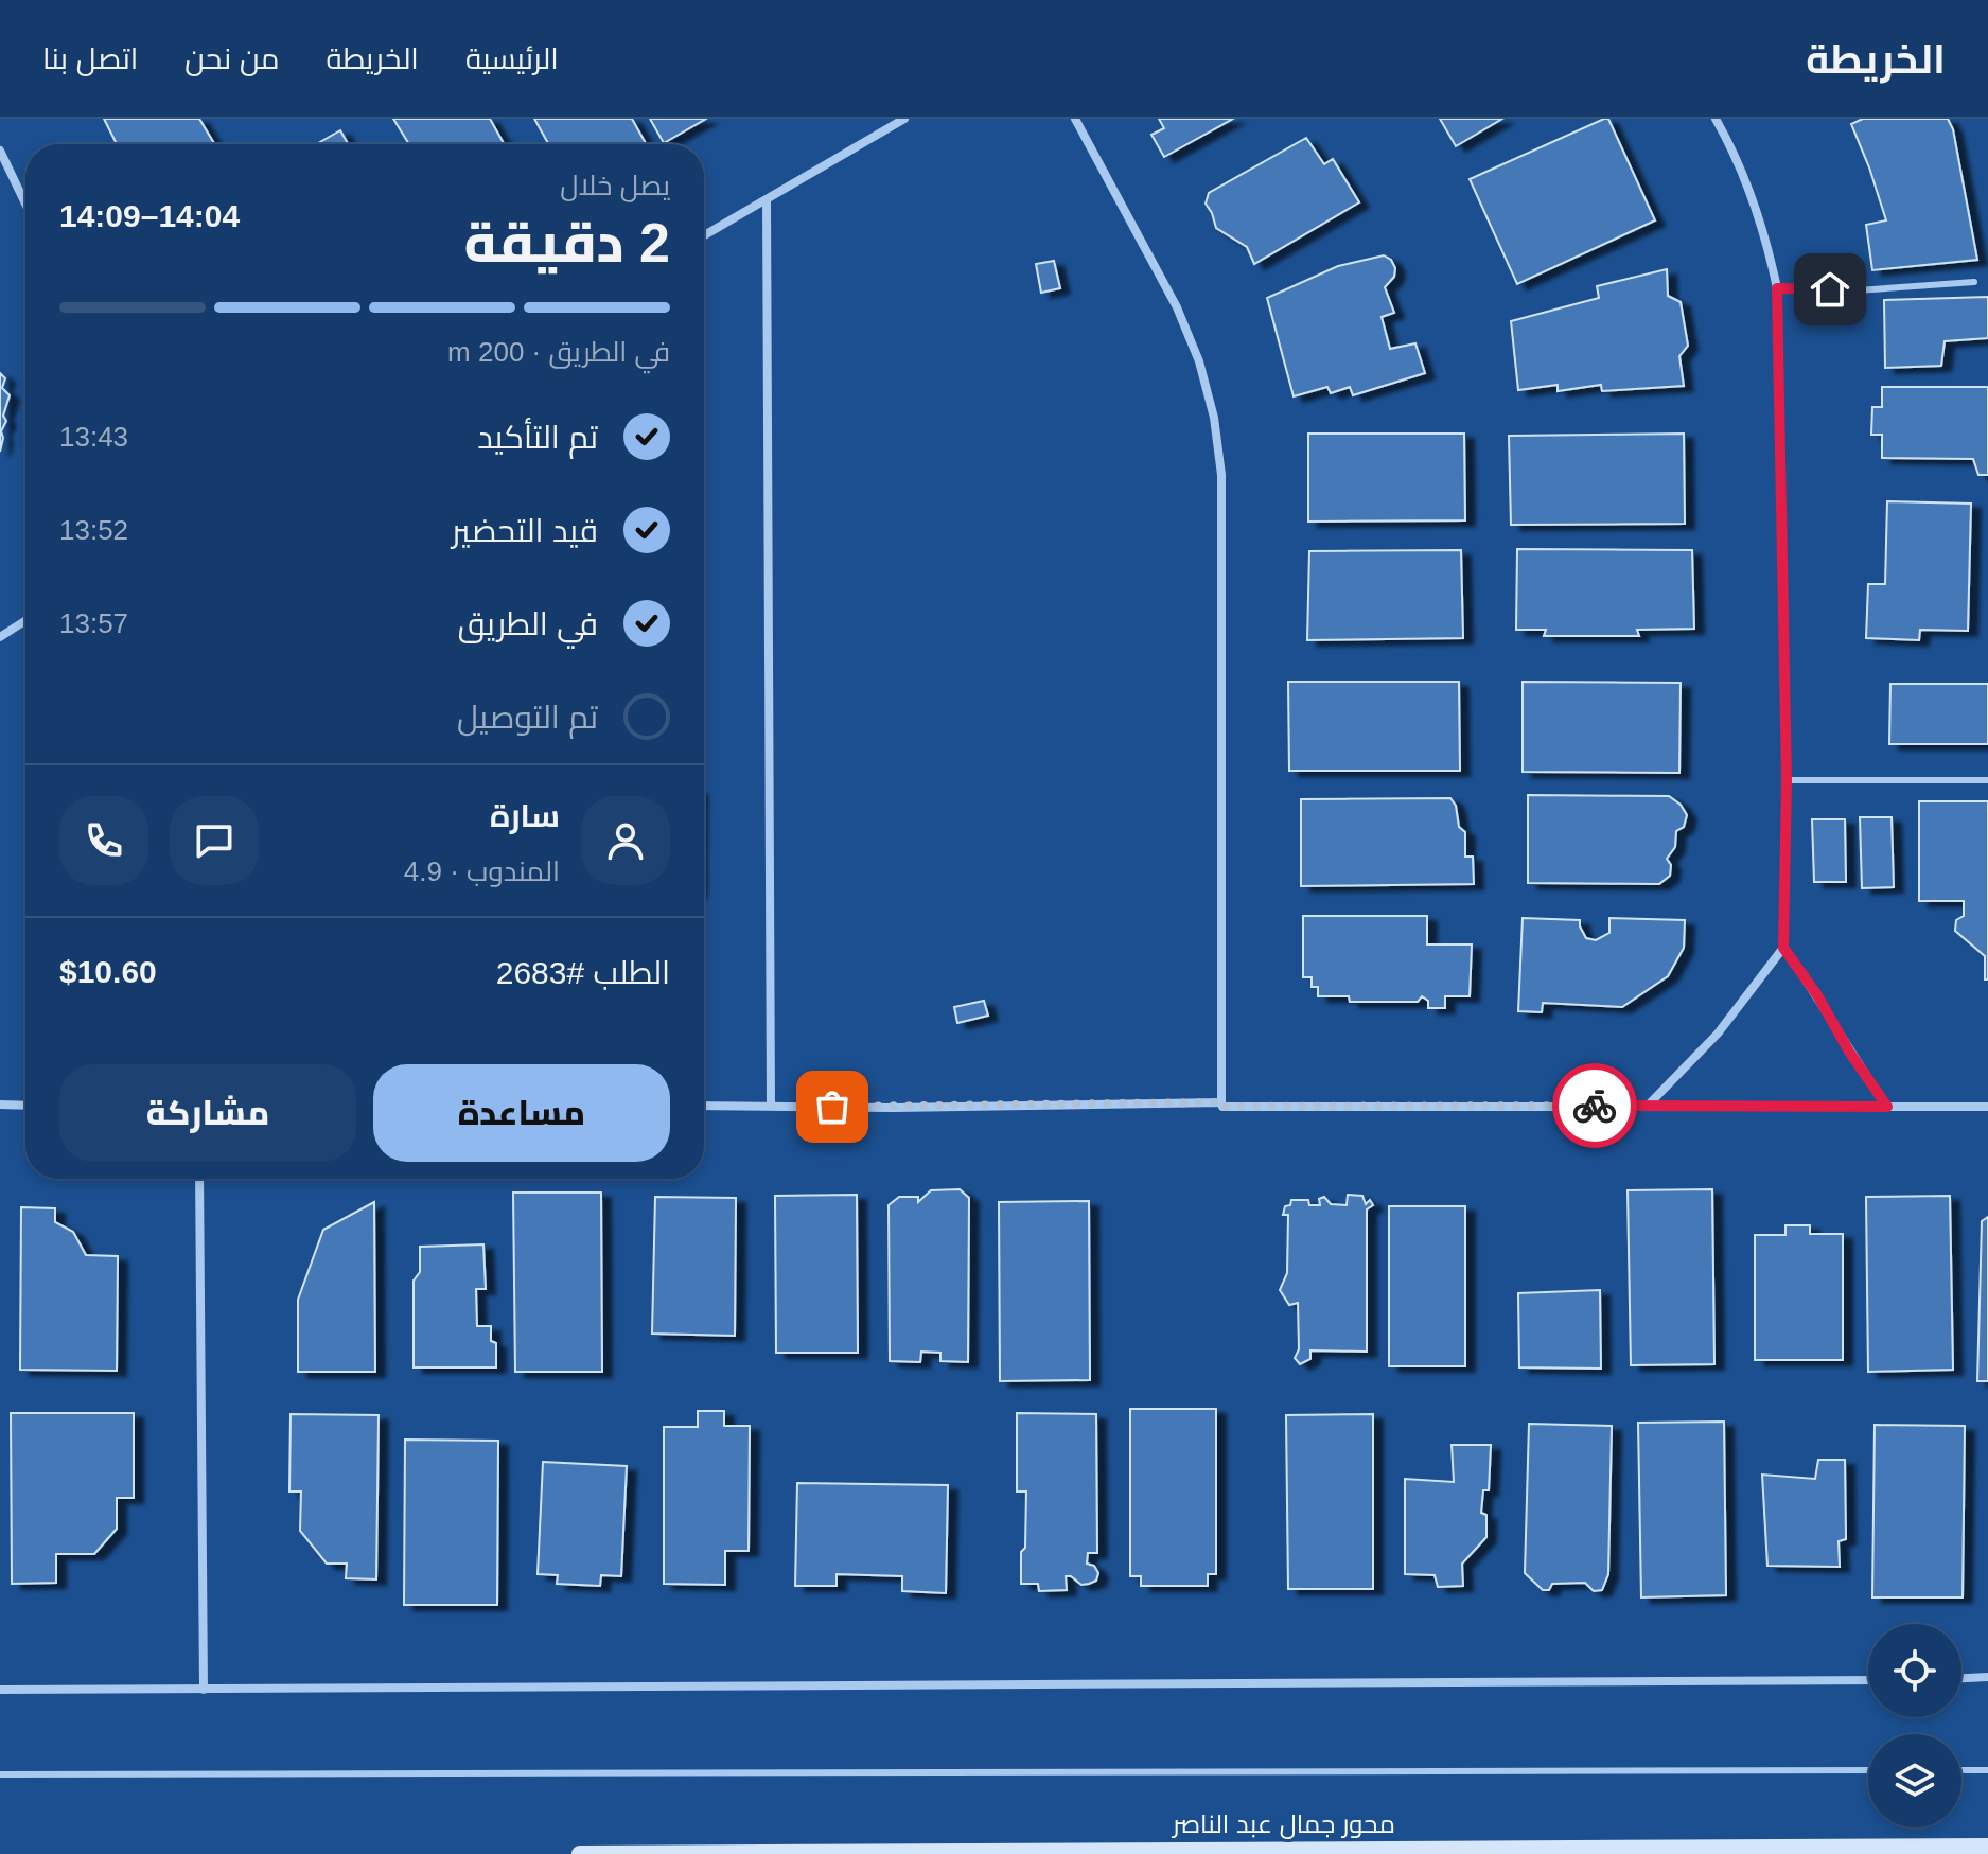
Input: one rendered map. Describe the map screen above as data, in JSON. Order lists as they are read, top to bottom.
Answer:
{
  "streets": {
    "main road": ["محور جمال عبد الناصر"]
  },
  "page": {
    "header": "الخريطة",
    "nav": [
      "الرئيسية",
      "الخريطة",
      "من نحن",
      "اتصل بنا"
    ],
    "heading": ["2 دقيقة", "يصل خلال", "14:04–14:09"],
    "panel": [
      "سارة",
      "المندوب · 4.9",
      "الطلب #2683",
      "$10.60"
    ],
    "bar": "في الطريق · 200 m",
    "list": [
      ["تم التأكيد", "13:43"],
      ["قيد التحضير", "13:52"],
      ["في الطريق", "13:57"],
      "تم التوصيل"
    ],
    "buttons": ["مساعدة", "مشاركة"]
  }
}
